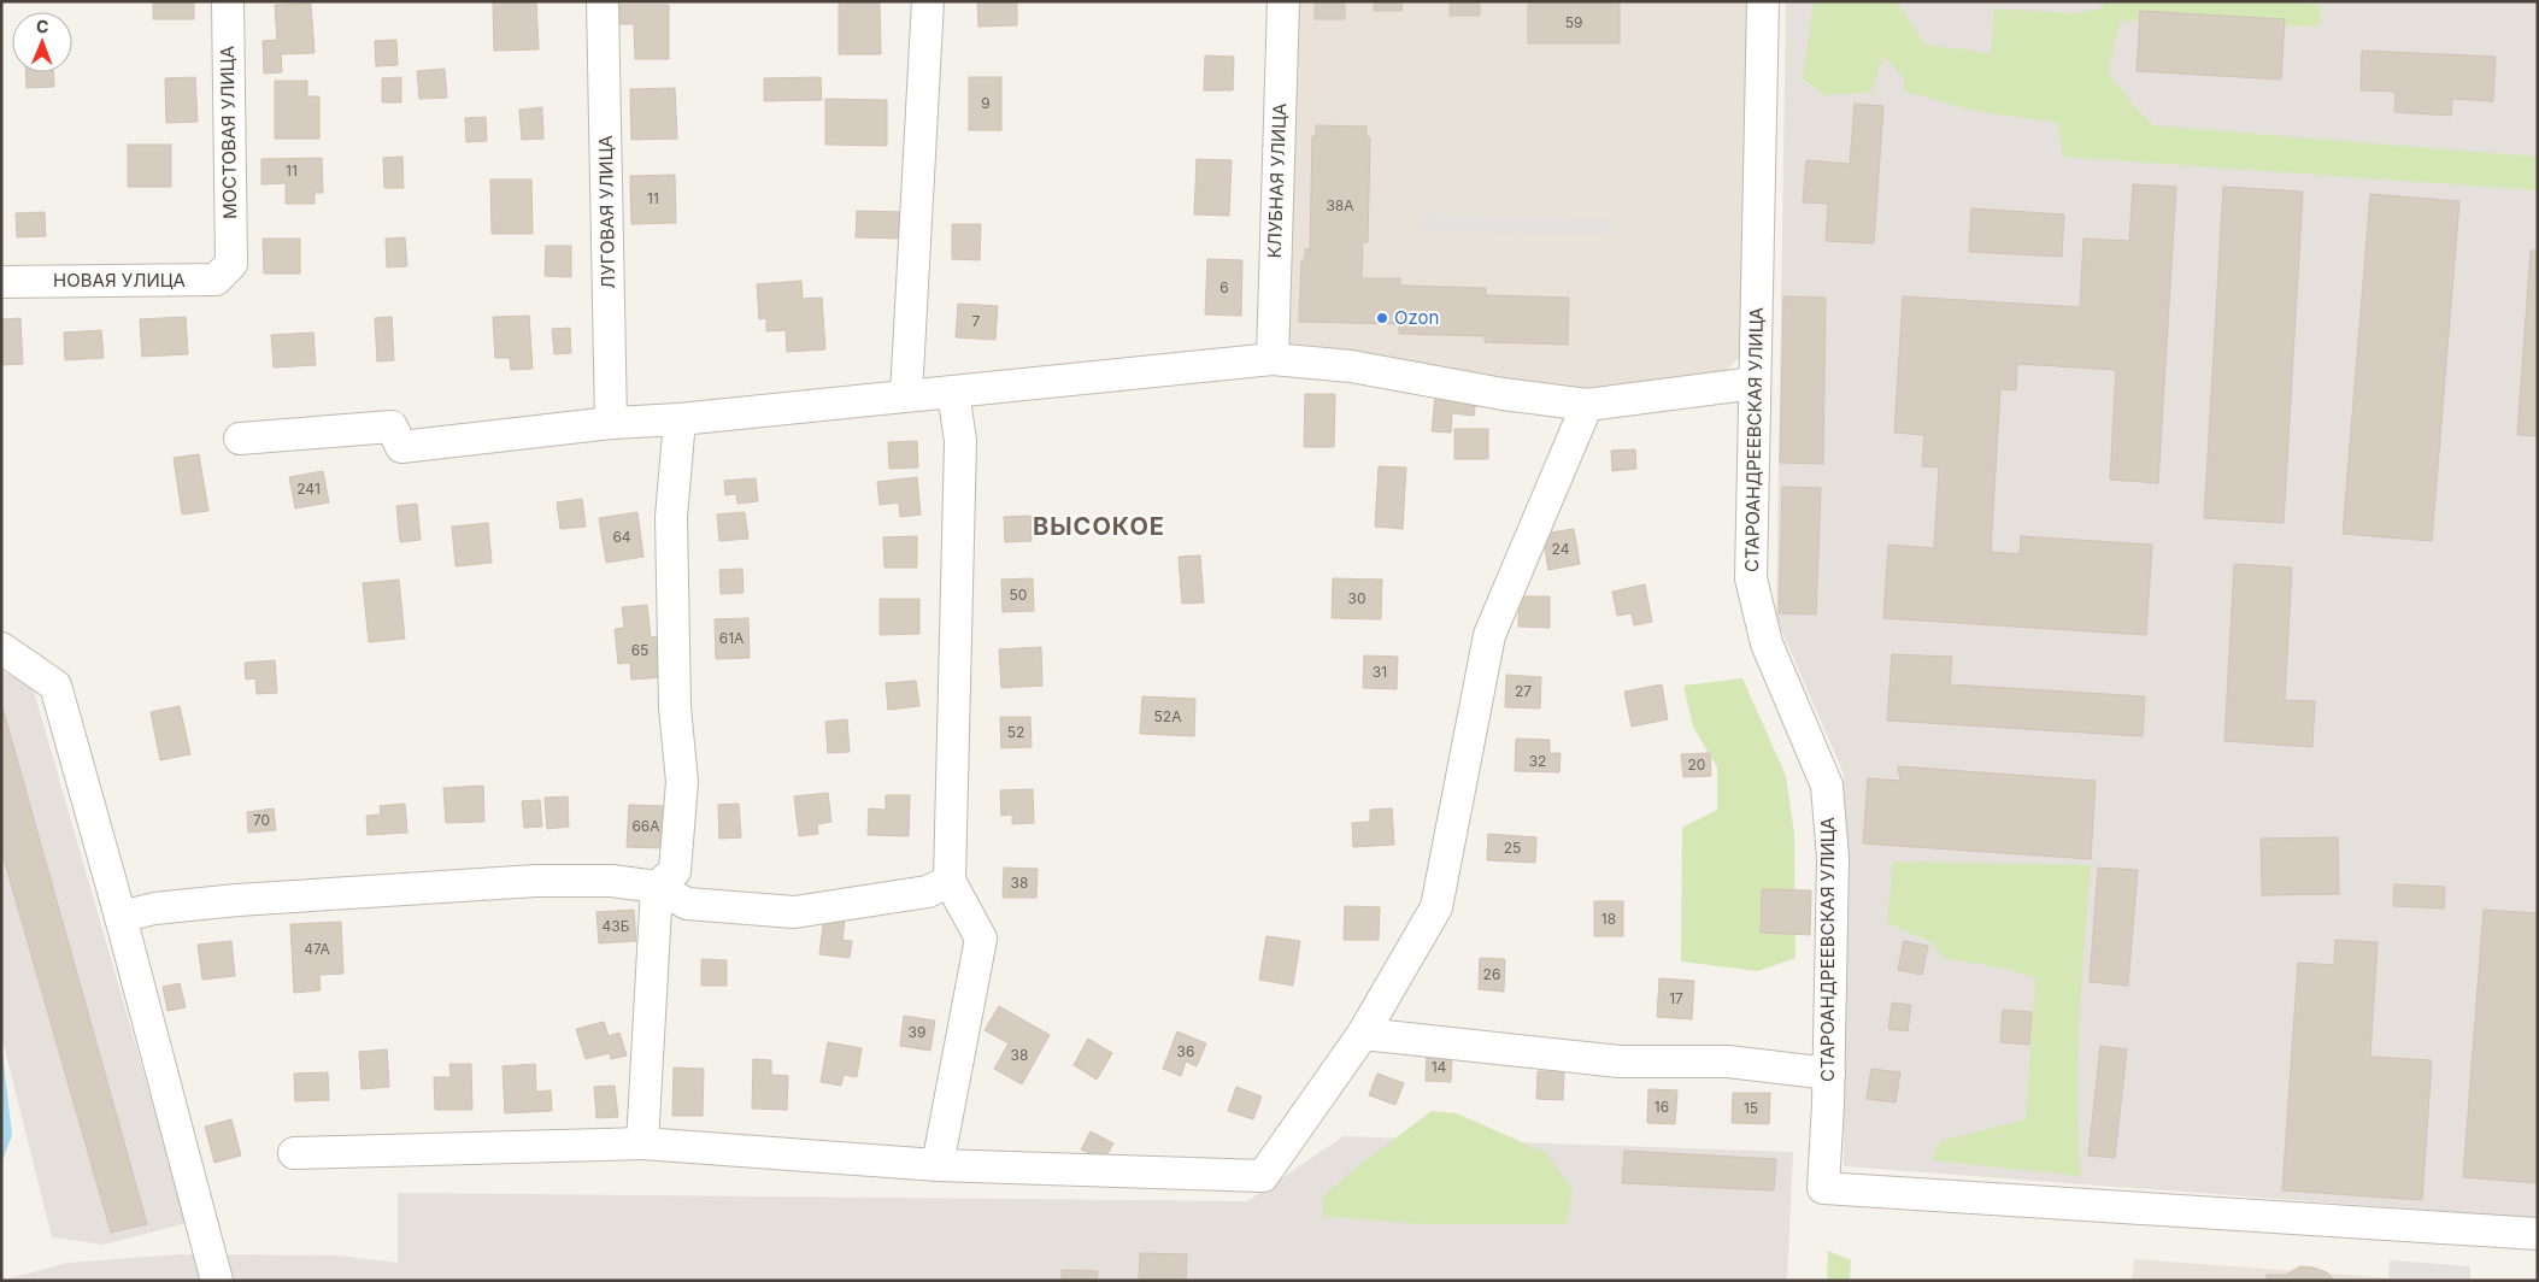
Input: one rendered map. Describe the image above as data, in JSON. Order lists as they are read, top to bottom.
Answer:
{
  "streets": {
    "street": [
      "МОСТОВАЯ УЛИЦА",
      "КЛУБНАЯ УЛИЦА",
      "ЛУГОВАЯ УЛИЦА",
      "НОВАЯ УЛИЦА",
      "СТАРОАНДРЕЕВСКАЯ УЛИЦА"
    ]
  },
  "crossings": [
    ["МОСТОВАЯ УЛИЦА", "НОВАЯ УЛИЦА"]
  ],
  "districts": ["ВЫСОКОЕ"],
  "places": ["Ozon"],
  "house_numbers": [
    "59",
    "9",
    "11",
    "11",
    "38А",
    "6",
    "7",
    "241",
    "64",
    "24",
    "50",
    "30",
    "61А",
    "65",
    "31",
    "27",
    "52А",
    "52",
    "32",
    "20",
    "70",
    "66А",
    "25",
    "38",
    "18",
    "43Б",
    "47А",
    "26",
    "17",
    "39",
    "36",
    "38",
    "14",
    "16",
    "15"
  ],
  "north": "top"
}
